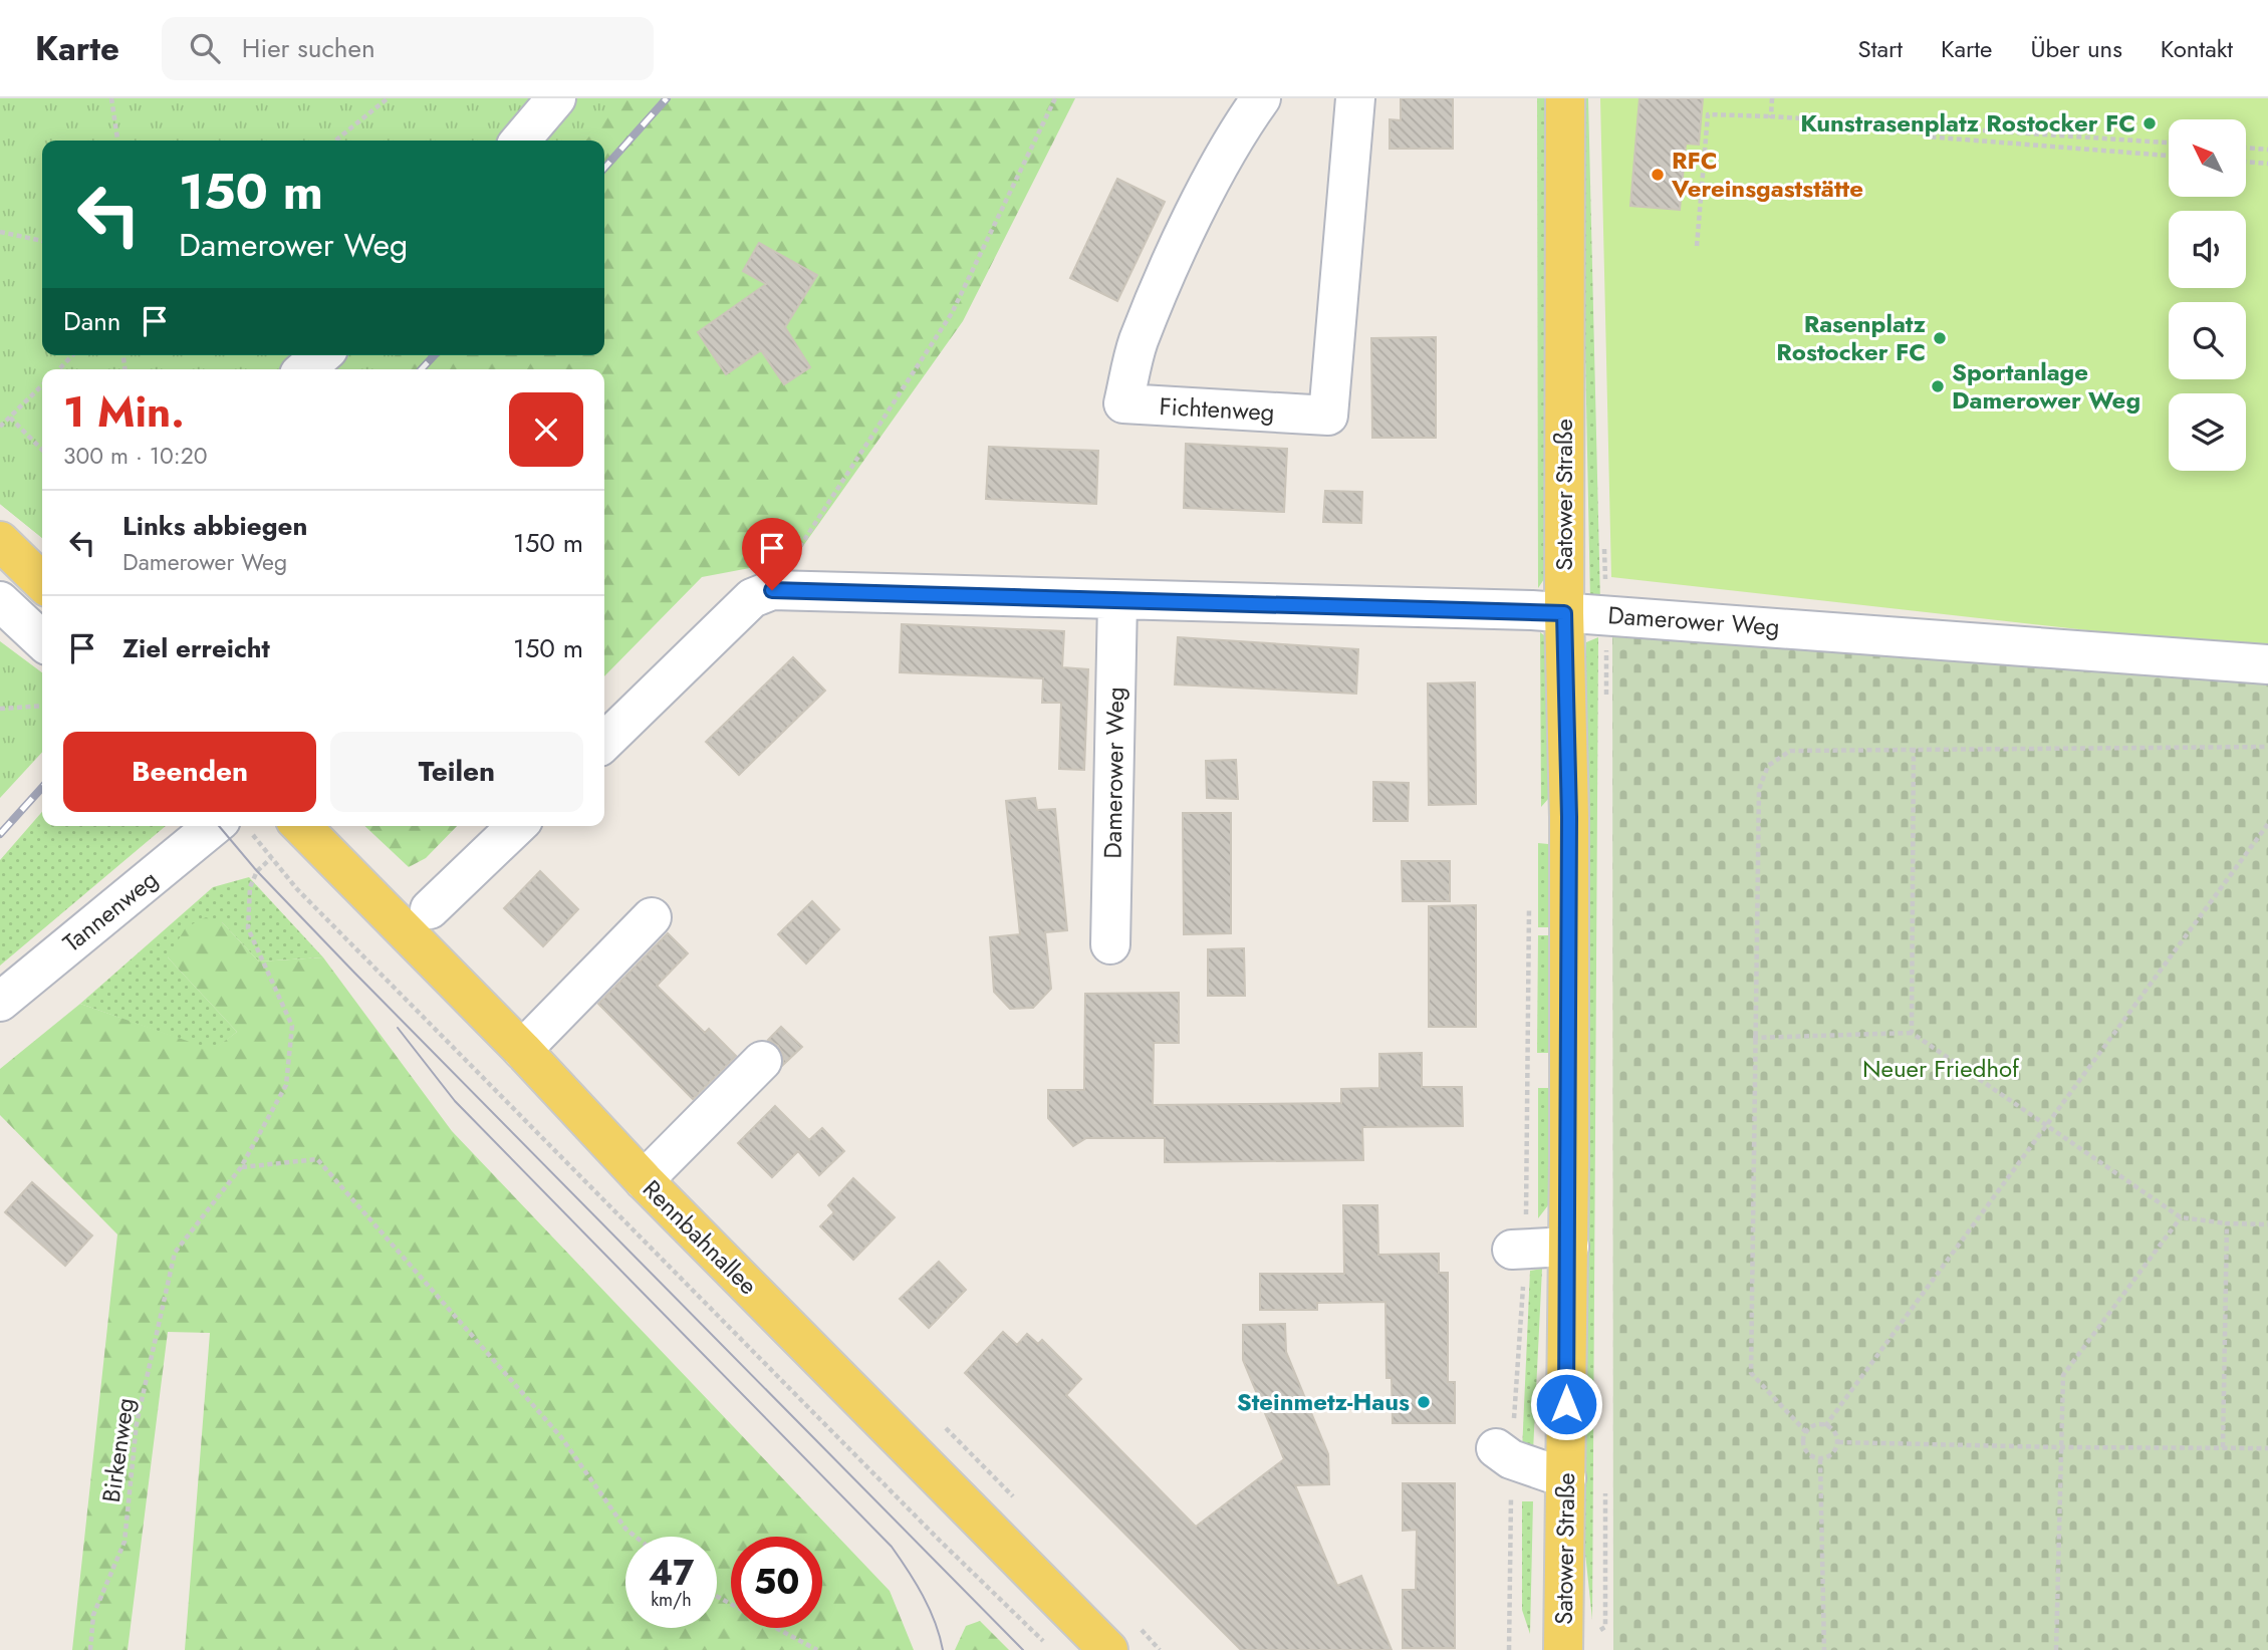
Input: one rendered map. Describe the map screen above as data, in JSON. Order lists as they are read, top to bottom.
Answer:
{
  "streets": {
    "main road": ["Satower Straße", "Rennbahnallee"],
    "street": ["Fichtenweg", "Damerower Weg", "Tannenweg"],
    "path": ["Birkenweg"]
  },
  "crossings": [
    ["Satower Straße", "Damerower Weg"]
  ],
  "parks": ["Neuer Friedhof"],
  "places": [
    "Kunstrasenplatz Rostocker FC",
    "RFC Vereinsgaststätte",
    "Rasenplatz Rostocker FC",
    "Sportanlage Damerower Weg",
    "Steinmetz-Haus"
  ],
  "north": "top left",
  "page": {
    "header": "Karte",
    "search": "Hier suchen",
    "nav": [
      "Start",
      "Karte",
      "Über uns",
      "Kontakt"
    ],
    "turn": ["150 m", "Damerower Weg"],
    "then": "Dann",
    "heading": ["1 Min.", "300 m · 10:20"],
    "list": [
      {
        "name": "Links abbiegen",
        "note": "Damerower Weg",
        "value": "150 m"
      },
      {
        "name": "Ziel erreicht",
        "value": "150 m"
      }
    ],
    "buttons": ["Beenden", "Teilen"],
    "speed": "47 km/h",
    "limit": "50"
  }
}
